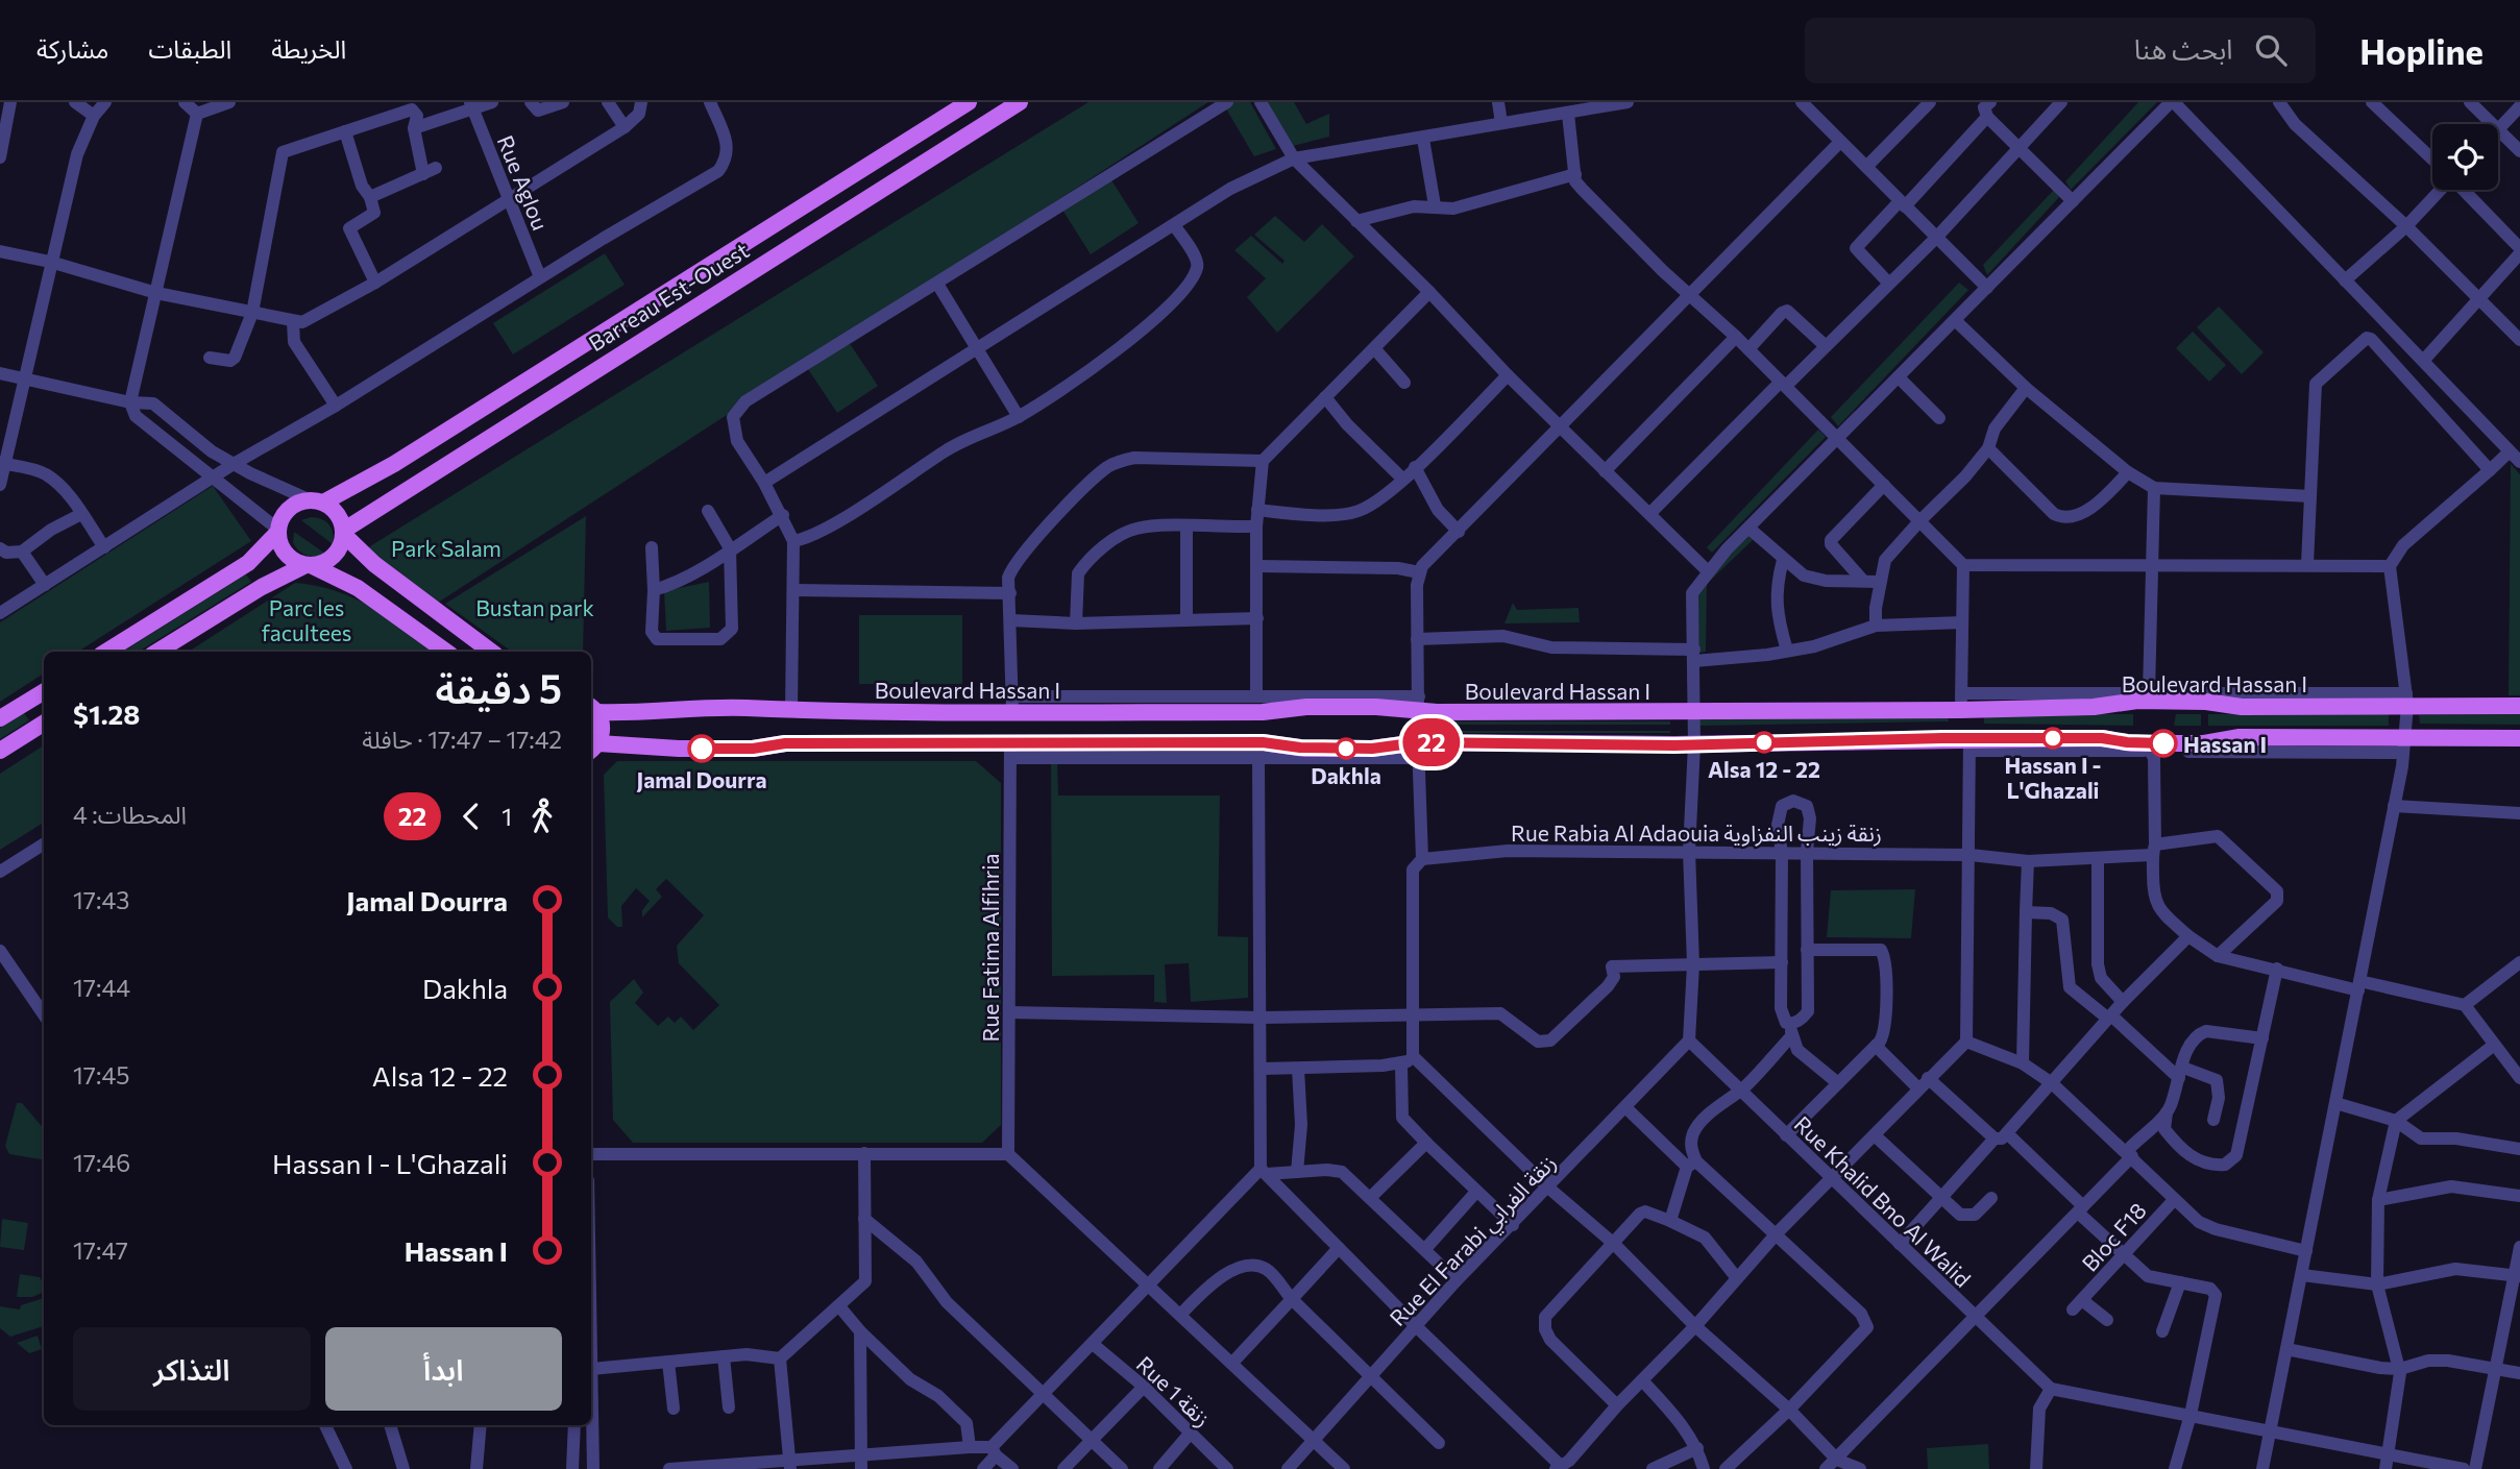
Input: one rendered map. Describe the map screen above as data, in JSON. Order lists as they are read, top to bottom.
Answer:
{
  "streets": {
    "main road": ["Barreau Est-Ouest", "Boulevard Hassan I"],
    "street": [
      "Rue Aglou",
      "Rue Rabia Al Adaouia زنقة زينب النفزاوية",
      "Rue Fatima Alfihria",
      "Rue Khalid Bno Al Walid",
      "Bloc F18",
      "Rue El Farabi زنقة الفرابي",
      "Rue 1 زنقة"
    ]
  },
  "crossings": [
    ["Rue Khalid Bno Al Walid", "Rue El Farabi زنقة الفرابي"]
  ],
  "parks": ["Park Salam", "Parc les facultees", "Bustan park"],
  "places": [
    "Hassan I - L'Ghazali",
    "Alsa 12 - 22",
    "Hassan I",
    "Jamal Dourra",
    "Dakhla"
  ],
  "lines": ["bus line 22"],
  "page": {
    "header": "Hopline",
    "search": "ابحث هنا",
    "nav": ["الخريطة", "الطبقات", "مشاركة"],
    "on_map": "22",
    "heading": ["5 دقيقة", "17:42 – 17:47 · حافلة", "$1.28"],
    "legs": ["1", "22", "المحطات: 4"],
    "list": [
      {
        "name": "Jamal Dourra",
        "value": "17:43"
      },
      {
        "name": "Dakhla",
        "value": "17:44"
      },
      {
        "name": "Alsa 12 - 22",
        "value": "17:45"
      },
      {
        "name": "Hassan I - L'Ghazali",
        "value": "17:46"
      },
      {
        "name": "Hassan I",
        "value": "17:47"
      }
    ],
    "buttons": ["ابدأ", "التذاكر"]
  }
}
